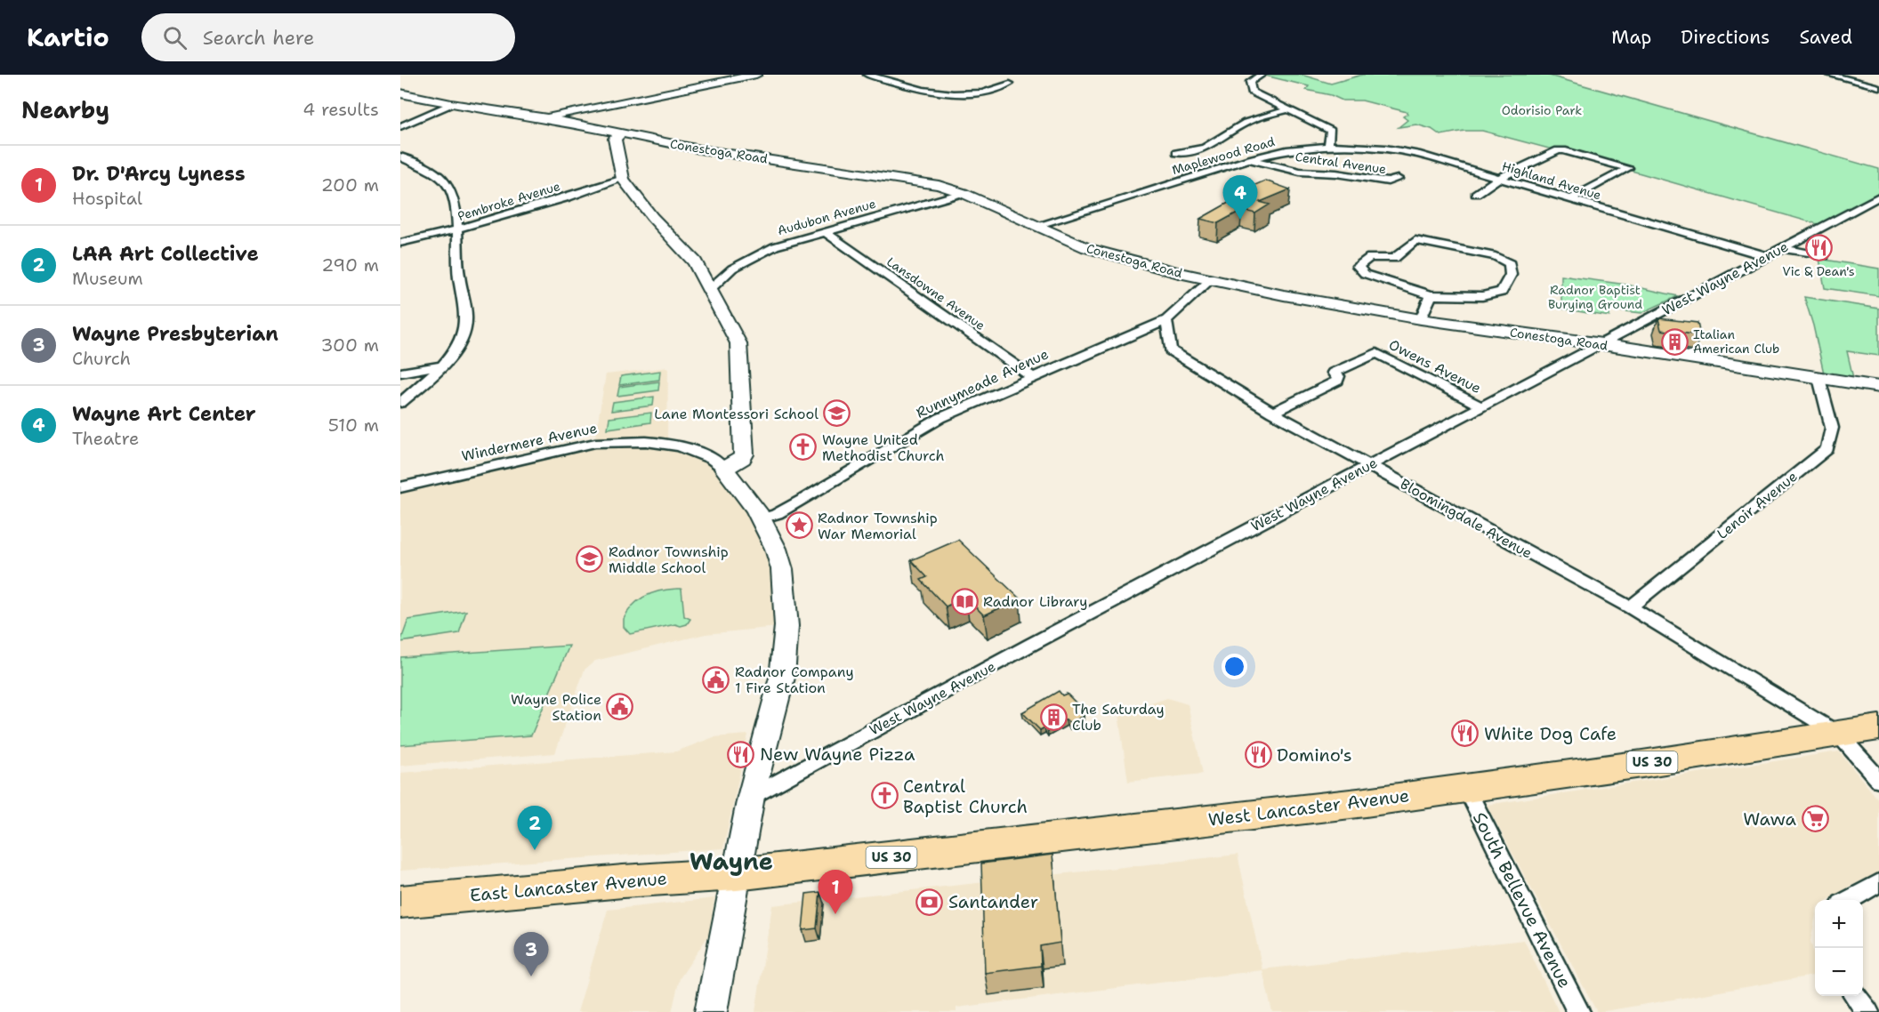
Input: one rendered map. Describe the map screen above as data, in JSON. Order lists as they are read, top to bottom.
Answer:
{
  "streets": {
    "highway": ["US 30", "West Lancaster Avenue", "East Lancaster Avenue"],
    "main road": ["Conestoga Road"],
    "street": [
      "Maplewood Road",
      "Central Avenue",
      "Highland Avenue",
      "Pembroke Avenue",
      "Audubon Avenue",
      "West Wayne Avenue",
      "Lansdowne Avenue",
      "Owens Avenue",
      "Runnymeade Avenue",
      "Windermere Avenue",
      "Lenoir Avenue",
      "Bloomingdale Avenue",
      "South Bellevue Avenue"
    ]
  },
  "crossings": [
    ["Conestoga Road", "Maplewood Road"],
    ["Conestoga Road", "Audubon Avenue"],
    ["Conestoga Road", "West Wayne Avenue"],
    ["Conestoga Road", "Lenoir Avenue"],
    ["Maplewood Road", "Central Avenue"],
    ["Maplewood Road", "Highland Avenue"],
    ["Highland Avenue", "West Wayne Avenue"],
    ["Audubon Avenue", "Lansdowne Avenue"],
    ["West Wayne Avenue", "Owens Avenue"],
    ["West Wayne Avenue", "Bloomingdale Avenue"],
    ["Lansdowne Avenue", "Runnymeade Avenue"],
    ["Owens Avenue", "Bloomingdale Avenue"],
    ["Runnymeade Avenue", "Bloomingdale Avenue"],
    ["Lenoir Avenue", "Bloomingdale Avenue"],
    ["Bloomingdale Avenue", "West Lancaster Avenue"],
    ["West Lancaster Avenue", "East Lancaster Avenue"],
    ["West Lancaster Avenue", "South Bellevue Avenue"]
  ],
  "districts": ["Wayne"],
  "parks": ["Odorisio Park", "Radnor Baptist Burying Ground"],
  "places": {
    "restaurant": [
      "Vic & Dean's",
      "White Dog Cafe",
      "New Wayne Pizza",
      "Domino's"
    ],
    "building": ["Italian American Club", "The Saturday Club"],
    "school or university": ["Lane Montessori School", "Radnor Township Middle School"],
    "church": ["Wayne United Methodist Church", "Central Baptist Church"],
    "place": ["Radnor Township War Memorial"],
    "library": ["Radnor Library"],
    "public building": ["Radnor Company 1 Fire Station", "Wayne Police Station"],
    "supermarket": ["Wawa"],
    "bank": ["Santander"]
  },
  "page": {
    "header": "Kartio",
    "search": "Search here",
    "nav": ["Map", "Directions", "Saved"],
    "heading": ["Nearby", "4 results"],
    "list": [
      {
        "mark": "1",
        "name": "Dr. D'Arcy Lyness",
        "note": "Hospital",
        "value": "200 m"
      },
      {
        "mark": "2",
        "name": "LAA Art Collective",
        "note": "Museum",
        "value": "290 m"
      },
      {
        "mark": "3",
        "name": "Wayne Presbyterian",
        "note": "Church",
        "value": "300 m"
      },
      {
        "mark": "4",
        "name": "Wayne Art Center",
        "note": "Theatre",
        "value": "510 m"
      }
    ],
    "pins": [
      "4",
      "2",
      "1",
      "3"
    ],
    "map_buttons": ["+", "−"]
  }
}
